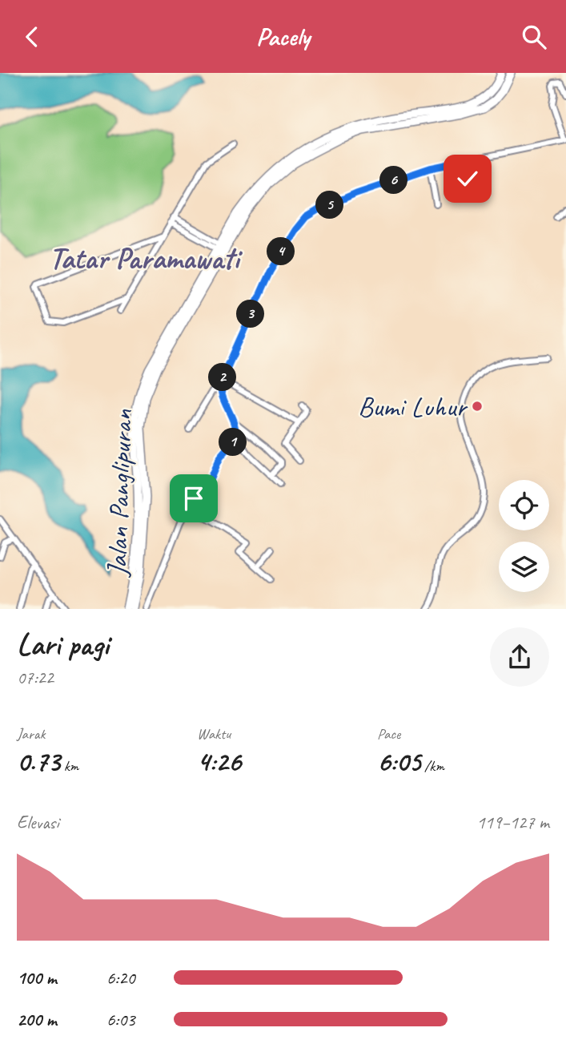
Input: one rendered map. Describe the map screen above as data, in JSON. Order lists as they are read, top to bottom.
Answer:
{
  "streets": {
    "main road": ["Jalan Panglipuran"]
  },
  "districts": ["Tatar Paramawati"],
  "places": ["Bumi Luhur"],
  "page": {
    "header": "Pacely",
    "pins": [
      "6",
      "5",
      "4",
      "3",
      "2",
      "1"
    ],
    "heading": ["Lari pagi", "07:22"],
    "stats": [
      ["Jarak", "0.73 km"],
      ["Waktu", "4:26"],
      ["Pace", "6:05 /km"]
    ],
    "chart": ["Elevasi", "119–127 m"],
    "list": [
      {
        "name": "100 m",
        "note": "6:20"
      },
      {
        "name": "200 m",
        "note": "6:03"
      }
    ]
  }
}
